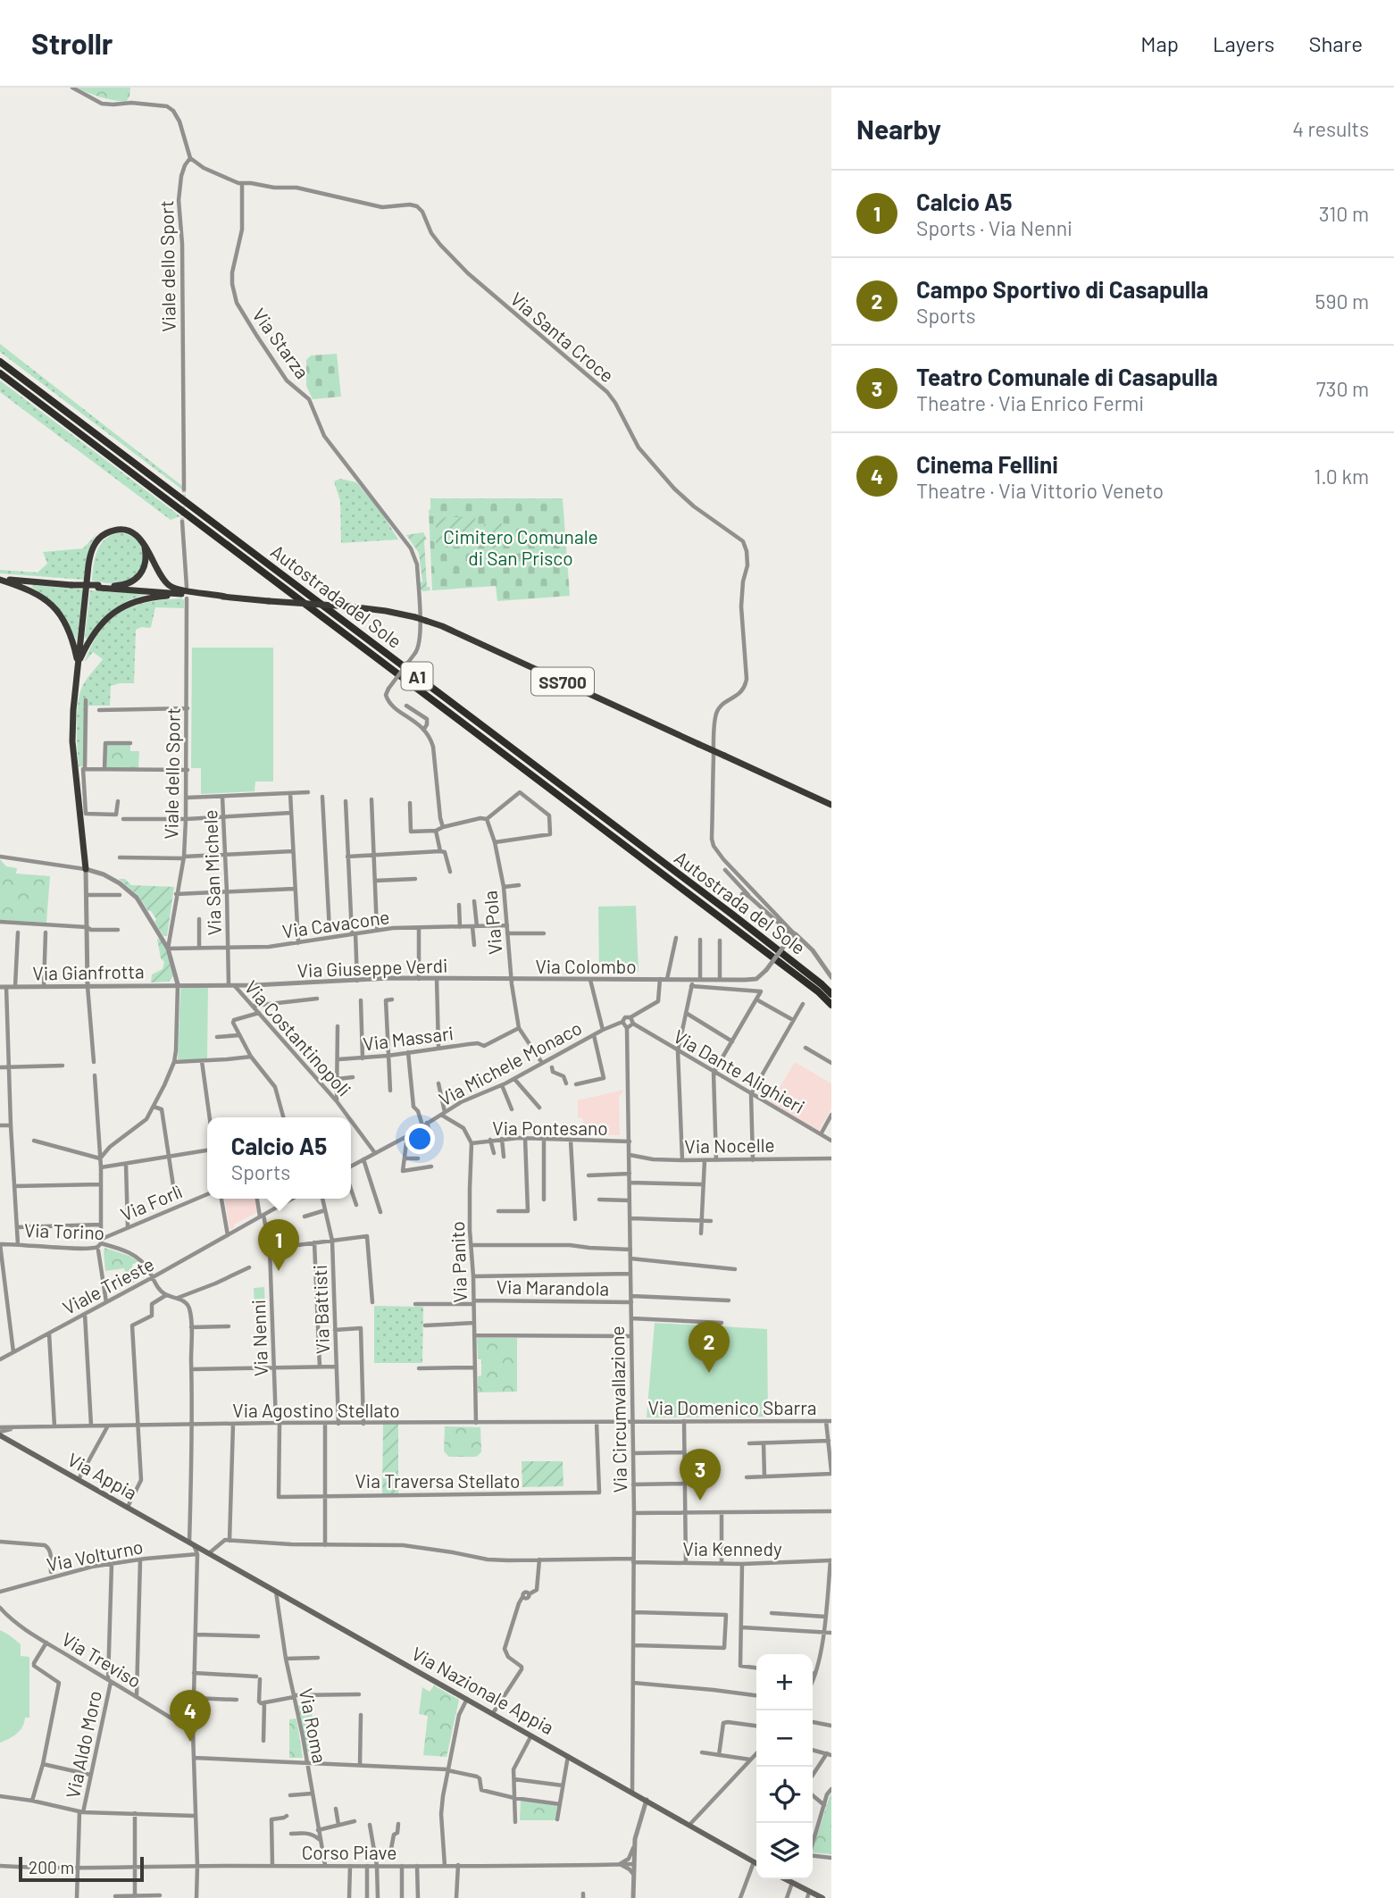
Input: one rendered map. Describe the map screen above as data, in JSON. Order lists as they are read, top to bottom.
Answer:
{
  "streets": {
    "highway": ["Autostrada del Sole", "A1", "SS700"],
    "main road": ["Via Appia", "Via Nazionale Appia"],
    "street": [
      "Viale dello Sport",
      "Via Santa Croce",
      "Via Starza",
      "Via San Michele",
      "Via Pola",
      "Via Cavacone",
      "Via Colombo",
      "Via Giuseppe Verdi",
      "Via Gianfrotta",
      "Via Costantinopoli",
      "Via Massari",
      "Via Michele Monaco",
      "Via Dante Alighieri",
      "Via Pontesano",
      "Via Nocelle",
      "Via Forlì",
      "Via Torino",
      "Via Panito",
      "Viale Trieste",
      "Via Marandola",
      "Via Battisti",
      "Via Nenni",
      "Via Domenico Sbarra",
      "Via Agostino Stellato",
      "Via Circumvallazione",
      "Via Traversa Stellato",
      "Via Kennedy",
      "Via Volturno",
      "Via Treviso",
      "Via Roma",
      "Via Aldo Moro",
      "Corso Piave"
    ]
  },
  "crossings": [
    ["Viale dello Sport", "SS700"],
    ["Viale dello Sport", "Via Cavacone"],
    ["Via Santa Croce", "Via Starza"],
    ["Via Santa Croce", "Via Colombo"],
    ["Via San Michele", "Via Cavacone"],
    ["Via San Michele", "Via Giuseppe Verdi"],
    ["Via San Michele", "Via Costantinopoli"],
    ["Via Pola", "Via Cavacone"],
    ["Via Pola", "Via Colombo"],
    ["Via Pola", "Via Giuseppe Verdi"],
    ["Via Pola", "Via Massari"],
    ["Via Pola", "Via Michele Monaco"],
    ["Via Colombo", "Via Giuseppe Verdi"],
    ["Via Colombo", "Via Michele Monaco"],
    ["Via Giuseppe Verdi", "Via Costantinopoli"],
    ["Via Gianfrotta", "Via Costantinopoli"],
    ["Via Costantinopoli", "Via Massari"],
    ["Via Costantinopoli", "Via Michele Monaco"],
    ["Via Pontesano", "Via Panito"],
    ["Via Pontesano", "Via Circumvallazione"],
    ["Via Nocelle", "Via Circumvallazione"],
    ["Via Forlì", "Via Torino"],
    ["Via Torino", "Viale Trieste"],
    ["Via Panito", "Via Marandola"],
    ["Via Panito", "Via Agostino Stellato"],
    ["Via Marandola", "Via Circumvallazione"],
    ["Via Battisti", "Via Agostino Stellato"],
    ["Via Nenni", "Via Agostino Stellato"],
    ["Via Nenni", "Via Traversa Stellato"],
    ["Via Domenico Sbarra", "Via Agostino Stellato"],
    ["Via Domenico Sbarra", "Via Circumvallazione"],
    ["Via Agostino Stellato", "Via Circumvallazione"],
    ["Via Agostino Stellato", "Via Appia"],
    ["Via Agostino Stellato", "Via Traversa Stellato"],
    ["Via Circumvallazione", "Via Kennedy"],
    ["Via Circumvallazione", "Via Nazionale Appia"],
    ["Via Appia", "Via Nazionale Appia"],
    ["Via Volturno", "Via Aldo Moro"],
    ["Via Treviso", "Via Aldo Moro"],
    ["Via Nazionale Appia", "Via Roma"],
    ["Via Roma", "Corso Piave"],
    ["Via Aldo Moro", "Corso Piave"]
  ],
  "parks": ["Cimitero Comunale di San Prisco"],
  "scale_bar": "200 m",
  "page": {
    "header": "Strollr",
    "nav": ["Map", "Layers", "Share"],
    "heading": ["Nearby", "4 results"],
    "list": [
      {
        "mark": "1",
        "name": "Calcio A5",
        "note": "Sports · Via Nenni",
        "value": "310 m"
      },
      {
        "mark": "2",
        "name": "Campo Sportivo di Casapulla",
        "note": "Sports",
        "value": "590 m"
      },
      {
        "mark": "3",
        "name": "Teatro Comunale di Casapulla",
        "note": "Theatre · Via Enrico Fermi",
        "value": "730 m"
      },
      {
        "mark": "4",
        "name": "Cinema Fellini",
        "note": "Theatre · Via Vittorio Veneto",
        "value": "1.0 km"
      }
    ],
    "popup": ["Calcio A5", "Sports"],
    "pins": [
      "1",
      "2",
      "3",
      "4"
    ],
    "map_buttons": ["+", "−"],
    "scale": "200 m"
  }
}
